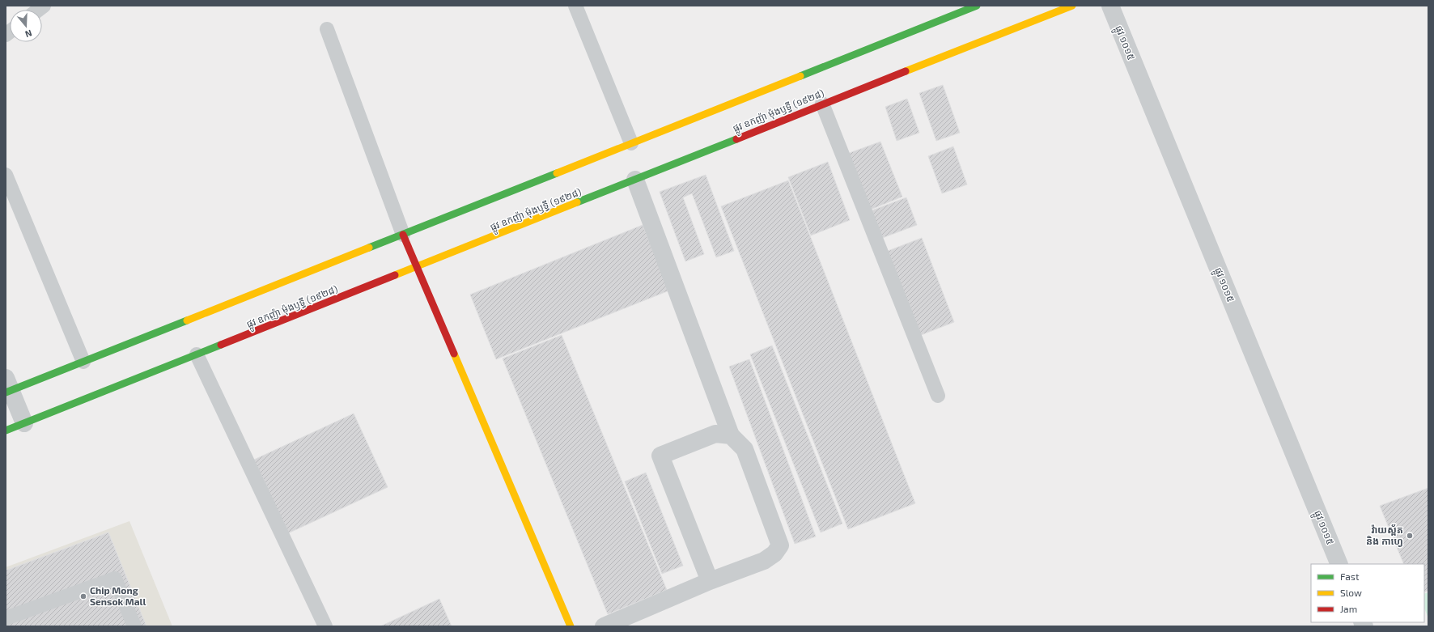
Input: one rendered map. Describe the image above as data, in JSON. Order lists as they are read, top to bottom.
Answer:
{
  "streets": {
    "main road": ["ផ្លូវ ឧកញ៉ា ម៉ុងឫទ្ធី (១៩២៨)"],
    "street": ["ផ្លូវ ១០១៥"]
  },
  "places": ["វ៉ាយស្ព័ត និង កាហ្វេ", "Chip Mong Sensok Mall"],
  "legend": ["Fast", "Slow", "Jam"],
  "north": "bottom"
}
